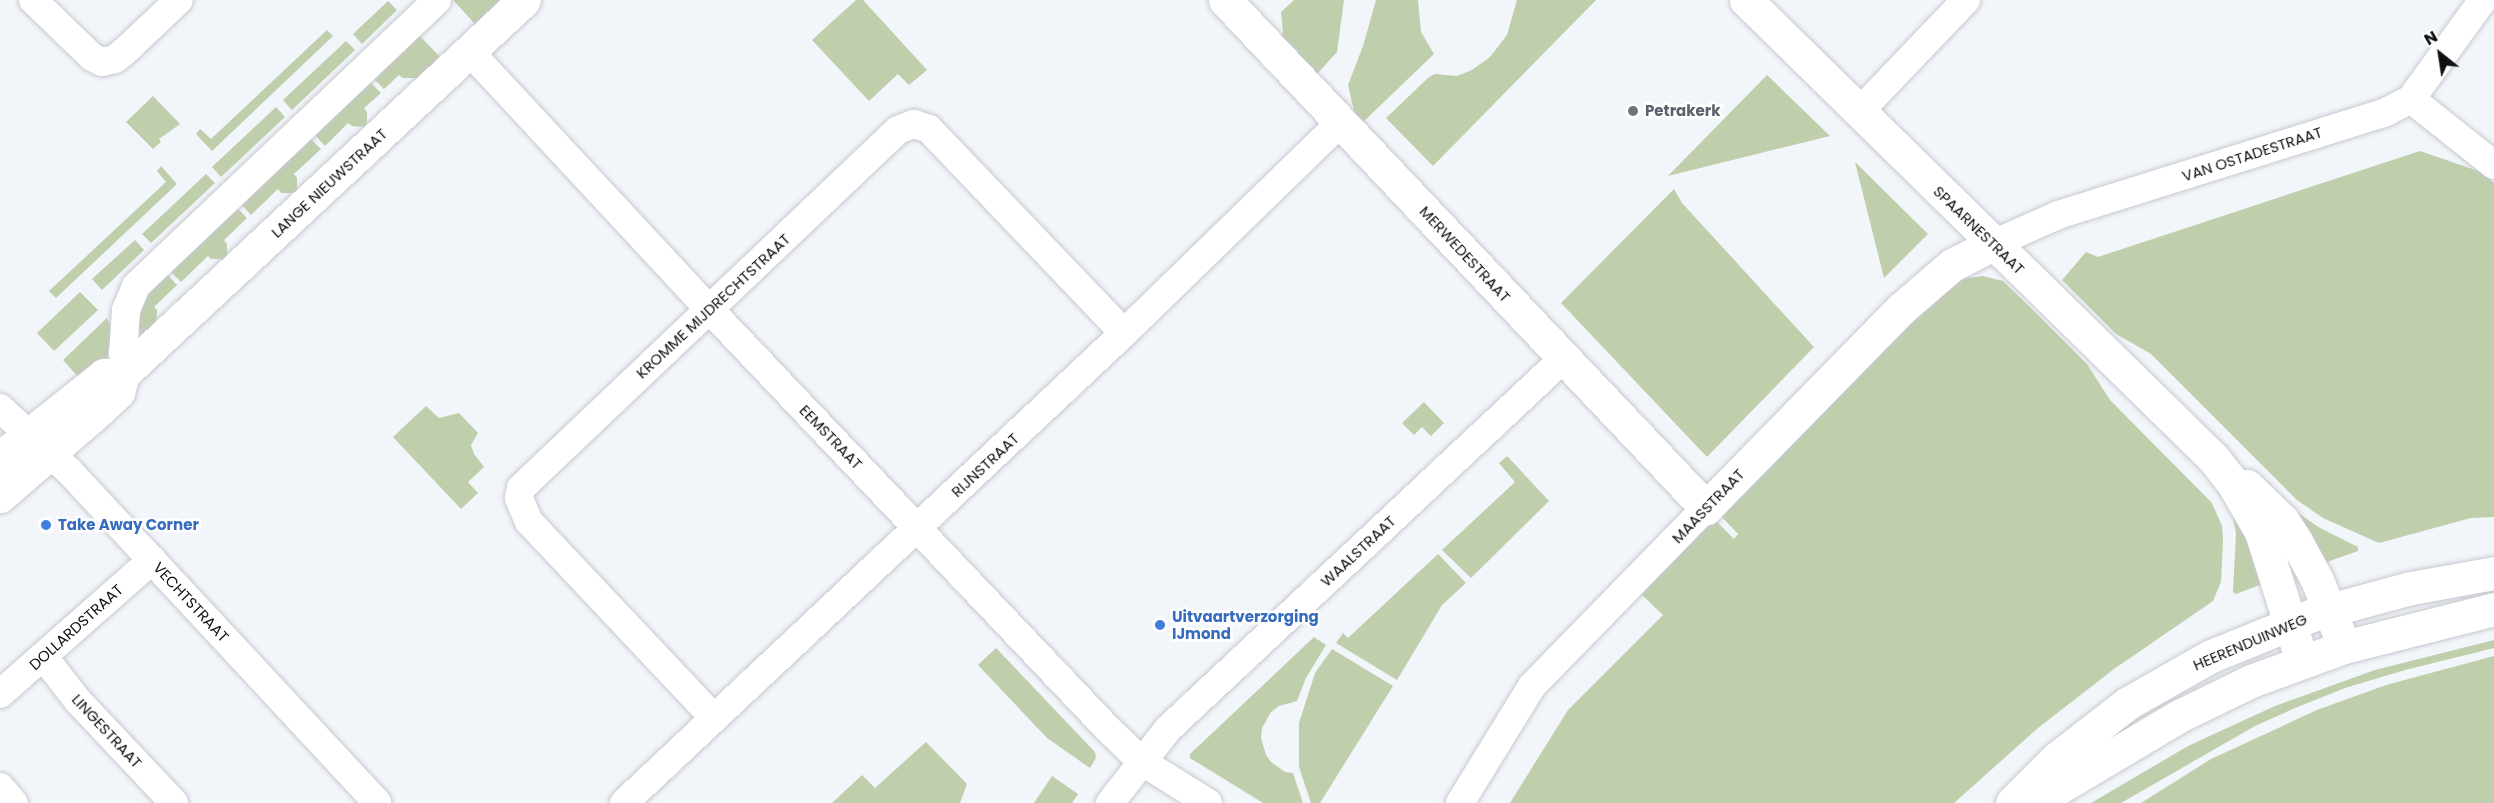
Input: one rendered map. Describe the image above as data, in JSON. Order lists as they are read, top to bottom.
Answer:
{
  "streets": {
    "street": [
      "VAN OSTADESTRAAT",
      "LANGE NIEUWSTRAAT",
      "SPAARNESTRAAT",
      "MERWEDESTRAAT",
      "KROMME MIJDRECHTSTRAAT",
      "EEMSTRAAT",
      "RIJNSTRAAT",
      "MAASSTRAAT",
      "WAALSTRAAT",
      "VECHTSTRAAT",
      "DOLLARDSTRAAT",
      "HEERENDUINWEG",
      "LINGESTRAAT"
    ]
  },
  "crossings": [
    ["VAN OSTADESTRAAT", "SPAARNESTRAAT"],
    ["VAN OSTADESTRAAT", "MAASSTRAAT"],
    ["LANGE NIEUWSTRAAT", "EEMSTRAAT"],
    ["LANGE NIEUWSTRAAT", "VECHTSTRAAT"],
    ["SPAARNESTRAAT", "MAASSTRAAT"],
    ["SPAARNESTRAAT", "HEERENDUINWEG"],
    ["MERWEDESTRAAT", "RIJNSTRAAT"],
    ["MERWEDESTRAAT", "MAASSTRAAT"],
    ["MERWEDESTRAAT", "WAALSTRAAT"],
    ["KROMME MIJDRECHTSTRAAT", "EEMSTRAAT"],
    ["KROMME MIJDRECHTSTRAAT", "RIJNSTRAAT"],
    ["EEMSTRAAT", "RIJNSTRAAT"],
    ["EEMSTRAAT", "WAALSTRAAT"],
    ["VECHTSTRAAT", "DOLLARDSTRAAT"],
    ["DOLLARDSTRAAT", "LINGESTRAAT"]
  ],
  "places": ["Petrakerk", "Take Away Corner", "Uitvaartverzorging IJmond"],
  "north": "top left"
}
